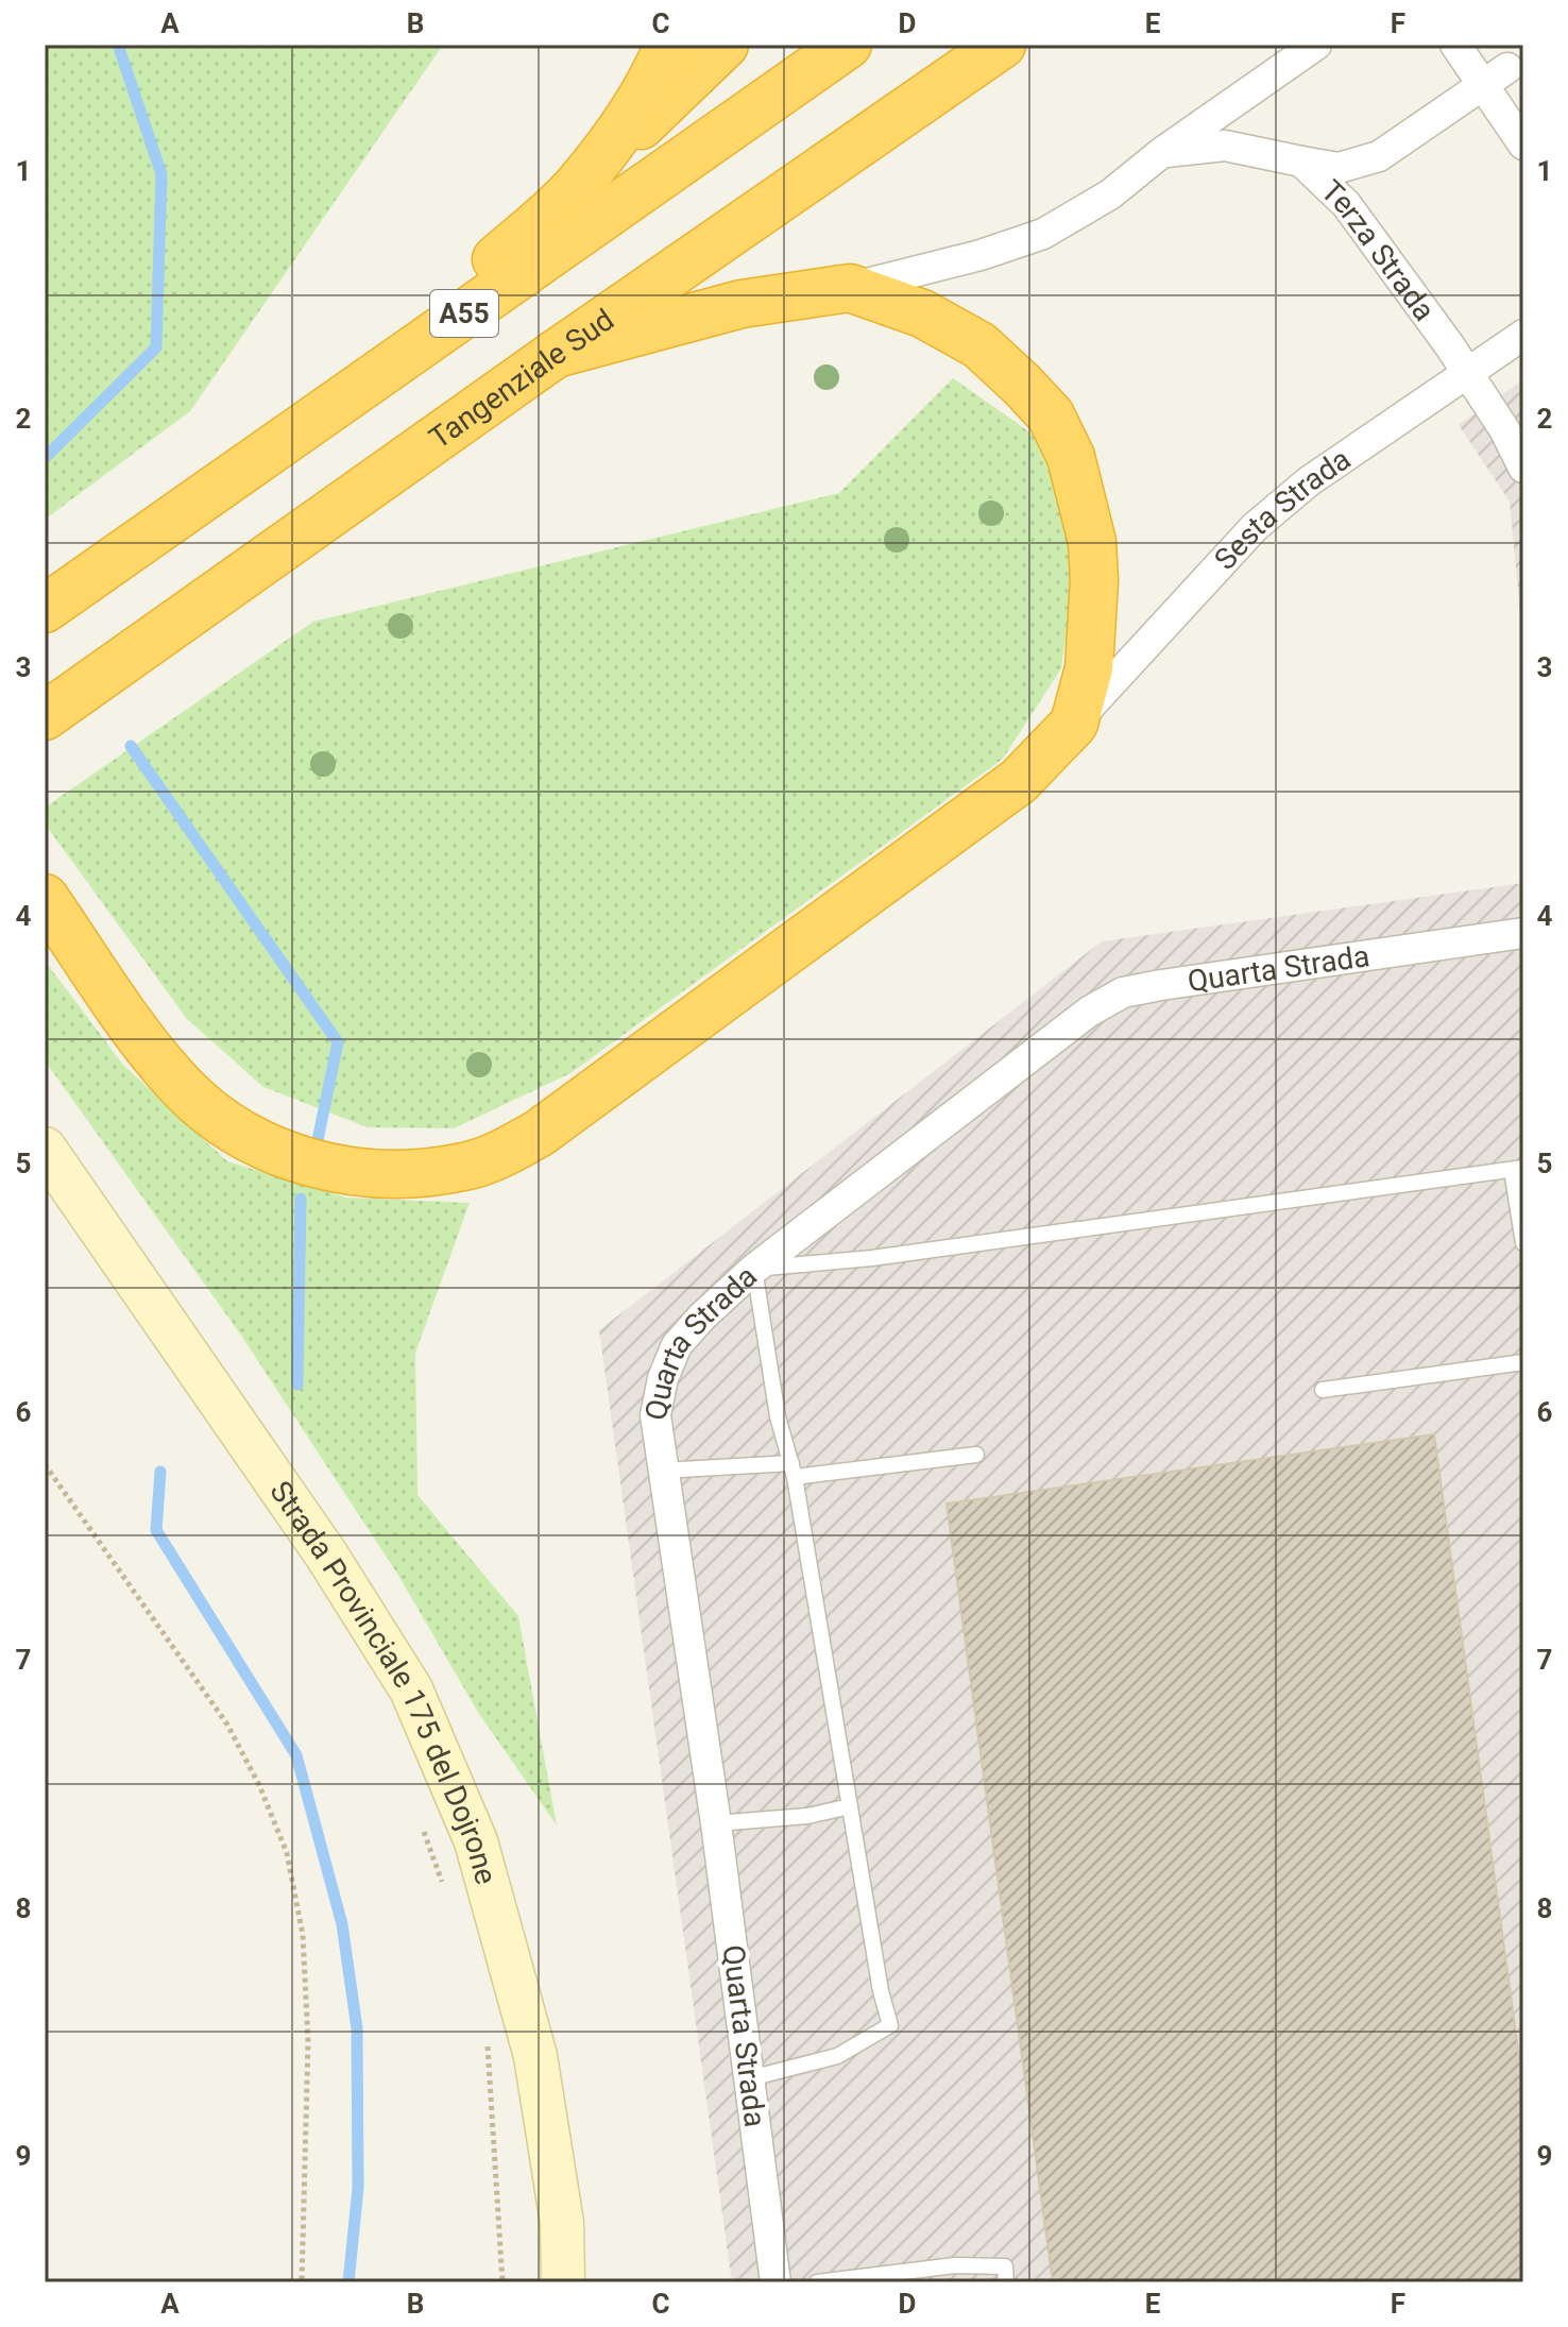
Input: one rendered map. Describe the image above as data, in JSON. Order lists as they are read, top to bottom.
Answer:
{
  "streets": {
    "highway": ["A55", "Tangenziale Sud"],
    "street": [
      "Terza Strada",
      "Sesta Strada",
      "Quarta Strada",
      "Strada Provinciale 175 del Dojrone"
    ]
  },
  "crossings": [
    ["Terza Strada", "Sesta Strada"]
  ],
  "grid": {
    "columns": [
      "A",
      "B",
      "C",
      "D",
      "E",
      "F"
    ],
    "rows": [
      "1",
      "2",
      "3",
      "4",
      "5",
      "6",
      "7",
      "8",
      "9"
    ]
  }
}
